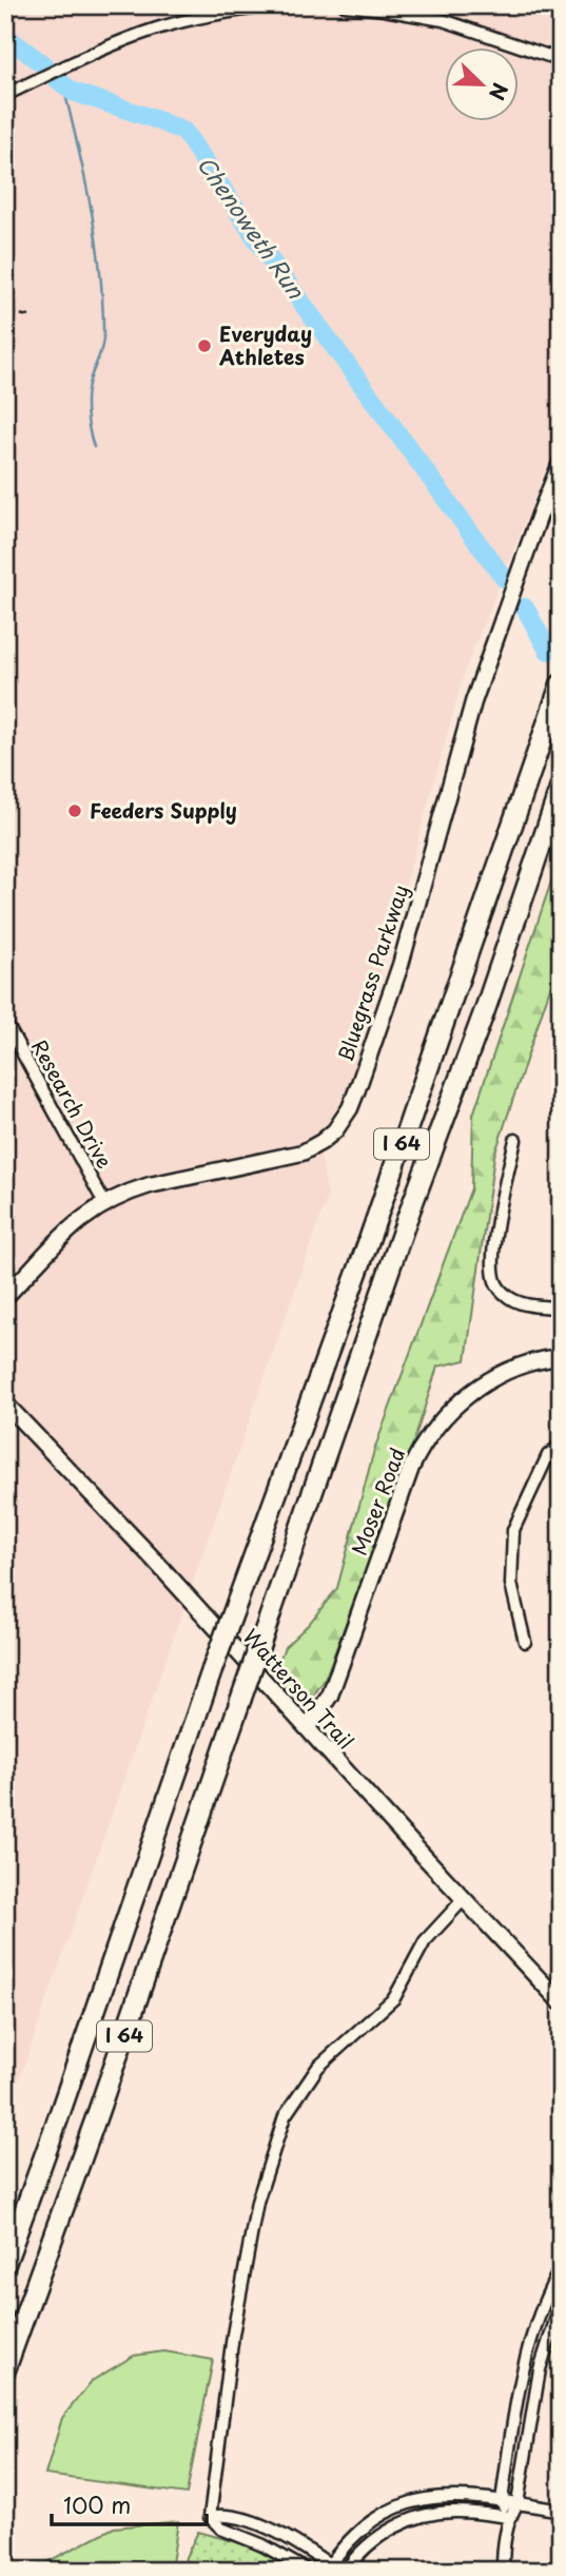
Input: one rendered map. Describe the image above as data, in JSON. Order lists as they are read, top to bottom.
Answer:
{
  "streets": {
    "highway": ["I 64"],
    "street": [
      "Bluegrass Parkway",
      "Research Drive",
      "Moser Road",
      "Watterson Trail"
    ]
  },
  "crossings": [
    ["Bluegrass Parkway", "Research Drive"],
    ["Moser Road", "Watterson Trail"]
  ],
  "water": ["Chenoweth Run"],
  "places": ["Everyday Athletes", "Feeders Supply"],
  "scale_bar": "100 m",
  "north": "bottom right"
}
